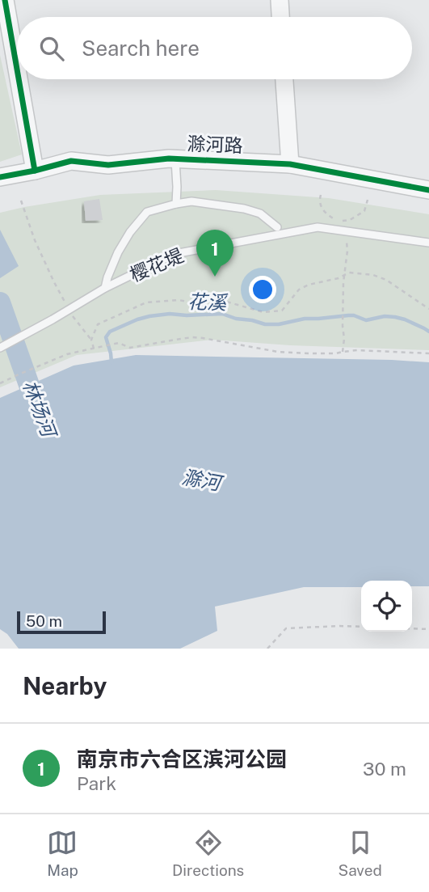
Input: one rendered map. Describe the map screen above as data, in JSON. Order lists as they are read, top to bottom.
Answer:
{
  "streets": {
    "street": ["滁河路"],
    "lane": ["樱花堤"]
  },
  "water": ["花溪", "林场河", "滁河"],
  "scale_bar": "50 m",
  "page": {
    "search": "Search here",
    "pins": "1",
    "scale": "50 m",
    "heading": "Nearby",
    "list": [
      {
        "mark": "1",
        "name": "南京市六合区滨河公园",
        "note": "Park",
        "value": "30 m"
      }
    ],
    "nav": ["Map", "Directions", "Saved"]
  }
}
